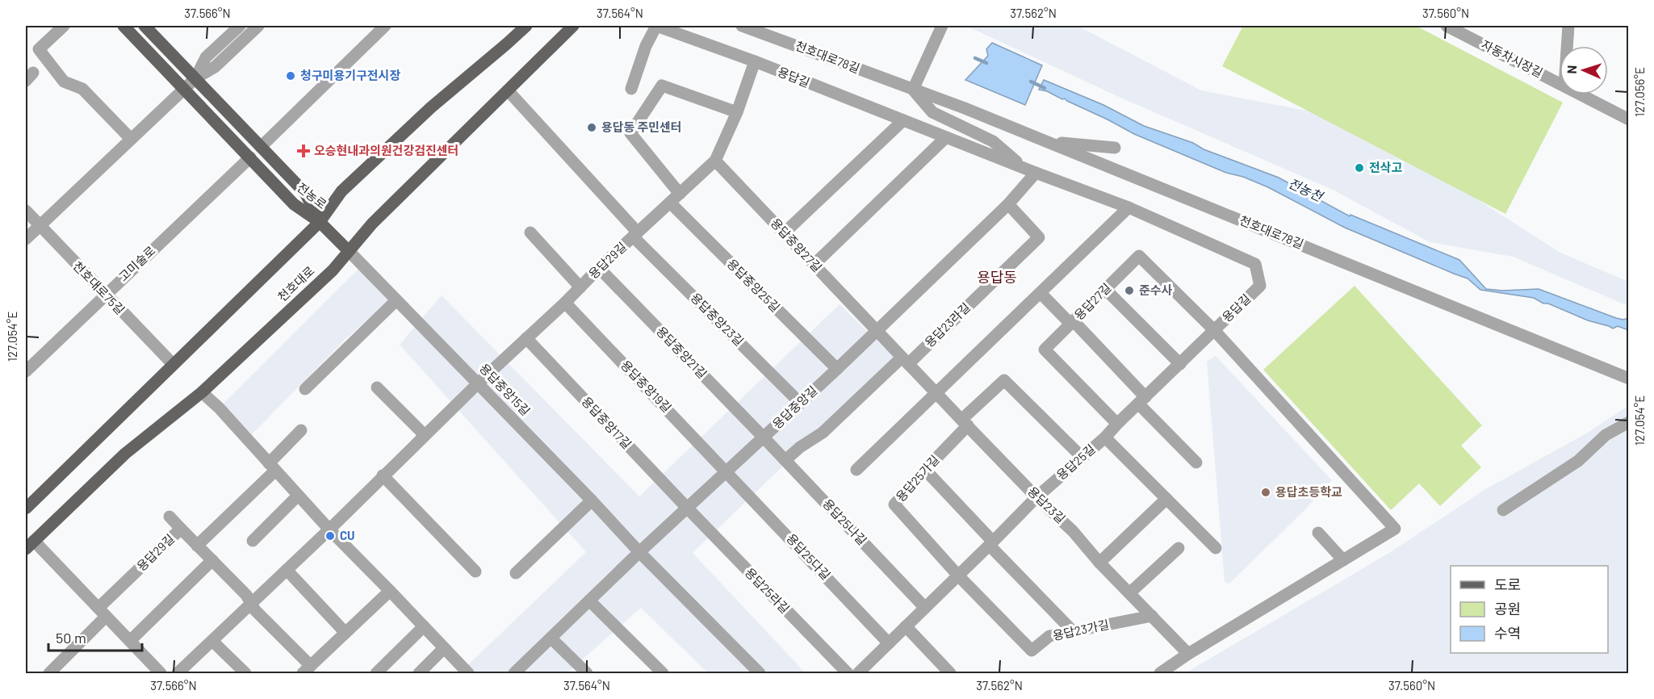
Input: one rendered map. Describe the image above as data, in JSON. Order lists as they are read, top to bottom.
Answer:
{
  "streets": {
    "main road": ["전농로", "천호대로", "용답중앙15길"],
    "street": [
      "천호대로78길",
      "자동차시장길",
      "용답길",
      "용답중앙27길",
      "용답29길",
      "고미술로",
      "용답중앙25길",
      "천호대로75길",
      "용답27길",
      "용답중앙23길",
      "용답23라길",
      "용답중앙21길",
      "용답중앙19길",
      "용답중앙길",
      "용답중앙17길",
      "용답25길",
      "용답25가길",
      "용답23길",
      "용답25나길",
      "용답25다길",
      "용답25라길",
      "용답23가길"
    ]
  },
  "crossings": [
    ["용답길", "용답29길"],
    ["용답길", "용답27길"],
    ["용답길", "용답중앙길"],
    ["용답길", "용답25길"],
    ["용답길", "용답23길"],
    ["전농로", "고미술로"],
    ["전농로", "용답중앙15길"],
    ["용답중앙27길", "용답29길"],
    ["용답중앙27길", "용답중앙길"],
    ["용답중앙27길", "용답23길"],
    ["용답29길", "용답중앙25길"],
    ["용답29길", "용답중앙23길"],
    ["용답29길", "용답중앙21길"],
    ["용답29길", "용답중앙19길"],
    ["용답29길", "용답중앙15길"],
    ["용답29길", "용답중앙17길"],
    ["고미술로", "천호대로75길"],
    ["천호대로", "용답중앙23길"],
    ["천호대로", "용답중앙15길"],
    ["용답중앙25길", "용답중앙길"],
    ["용답27길", "용답25길"],
    ["용답중앙23길", "용답중앙길"],
    ["용답23라길", "용답중앙길"],
    ["용답23라길", "용답23길"],
    ["용답중앙21길", "용답중앙길"],
    ["용답중앙21길", "용답25나길"],
    ["용답중앙19길", "용답중앙길"],
    ["용답중앙19길", "용답25다길"],
    ["용답중앙15길", "용답중앙길"],
    ["용답중앙길", "용답중앙17길"],
    ["용답중앙길", "용답23길"],
    ["용답중앙길", "용답25나길"],
    ["용답중앙길", "용답25다길"],
    ["용답중앙길", "용답25라길"],
    ["용답중앙17길", "용답25라길"],
    ["용답25길", "용답25가길"],
    ["용답25길", "용답23길"],
    ["용답25길", "용답25나길"],
    ["용답25길", "용답25다길"],
    ["용답25길", "용답23가길"],
    ["용답25가길", "용답23길"],
    ["용답25가길", "용답23가길"],
    ["용답23길", "용답23가길"]
  ],
  "districts": ["용답동"],
  "water": ["전농천"],
  "places": {
    "other": [
      "청구미용기구전시장",
      "용답동 주민센터",
      "전삭고",
      "준수사",
      "용답초등학교",
      "CU"
    ],
    "health": ["오승현내과의원건강검진센터"]
  },
  "legend": ["도로", "공원", "수역"],
  "scale_bar": "50 m",
  "north": "left",
  "coordinates": [
    "37.566°N",
    "37.564°N",
    "37.562°N",
    "37.560°N",
    "127.056°E",
    "127.054°E"
  ]
}
